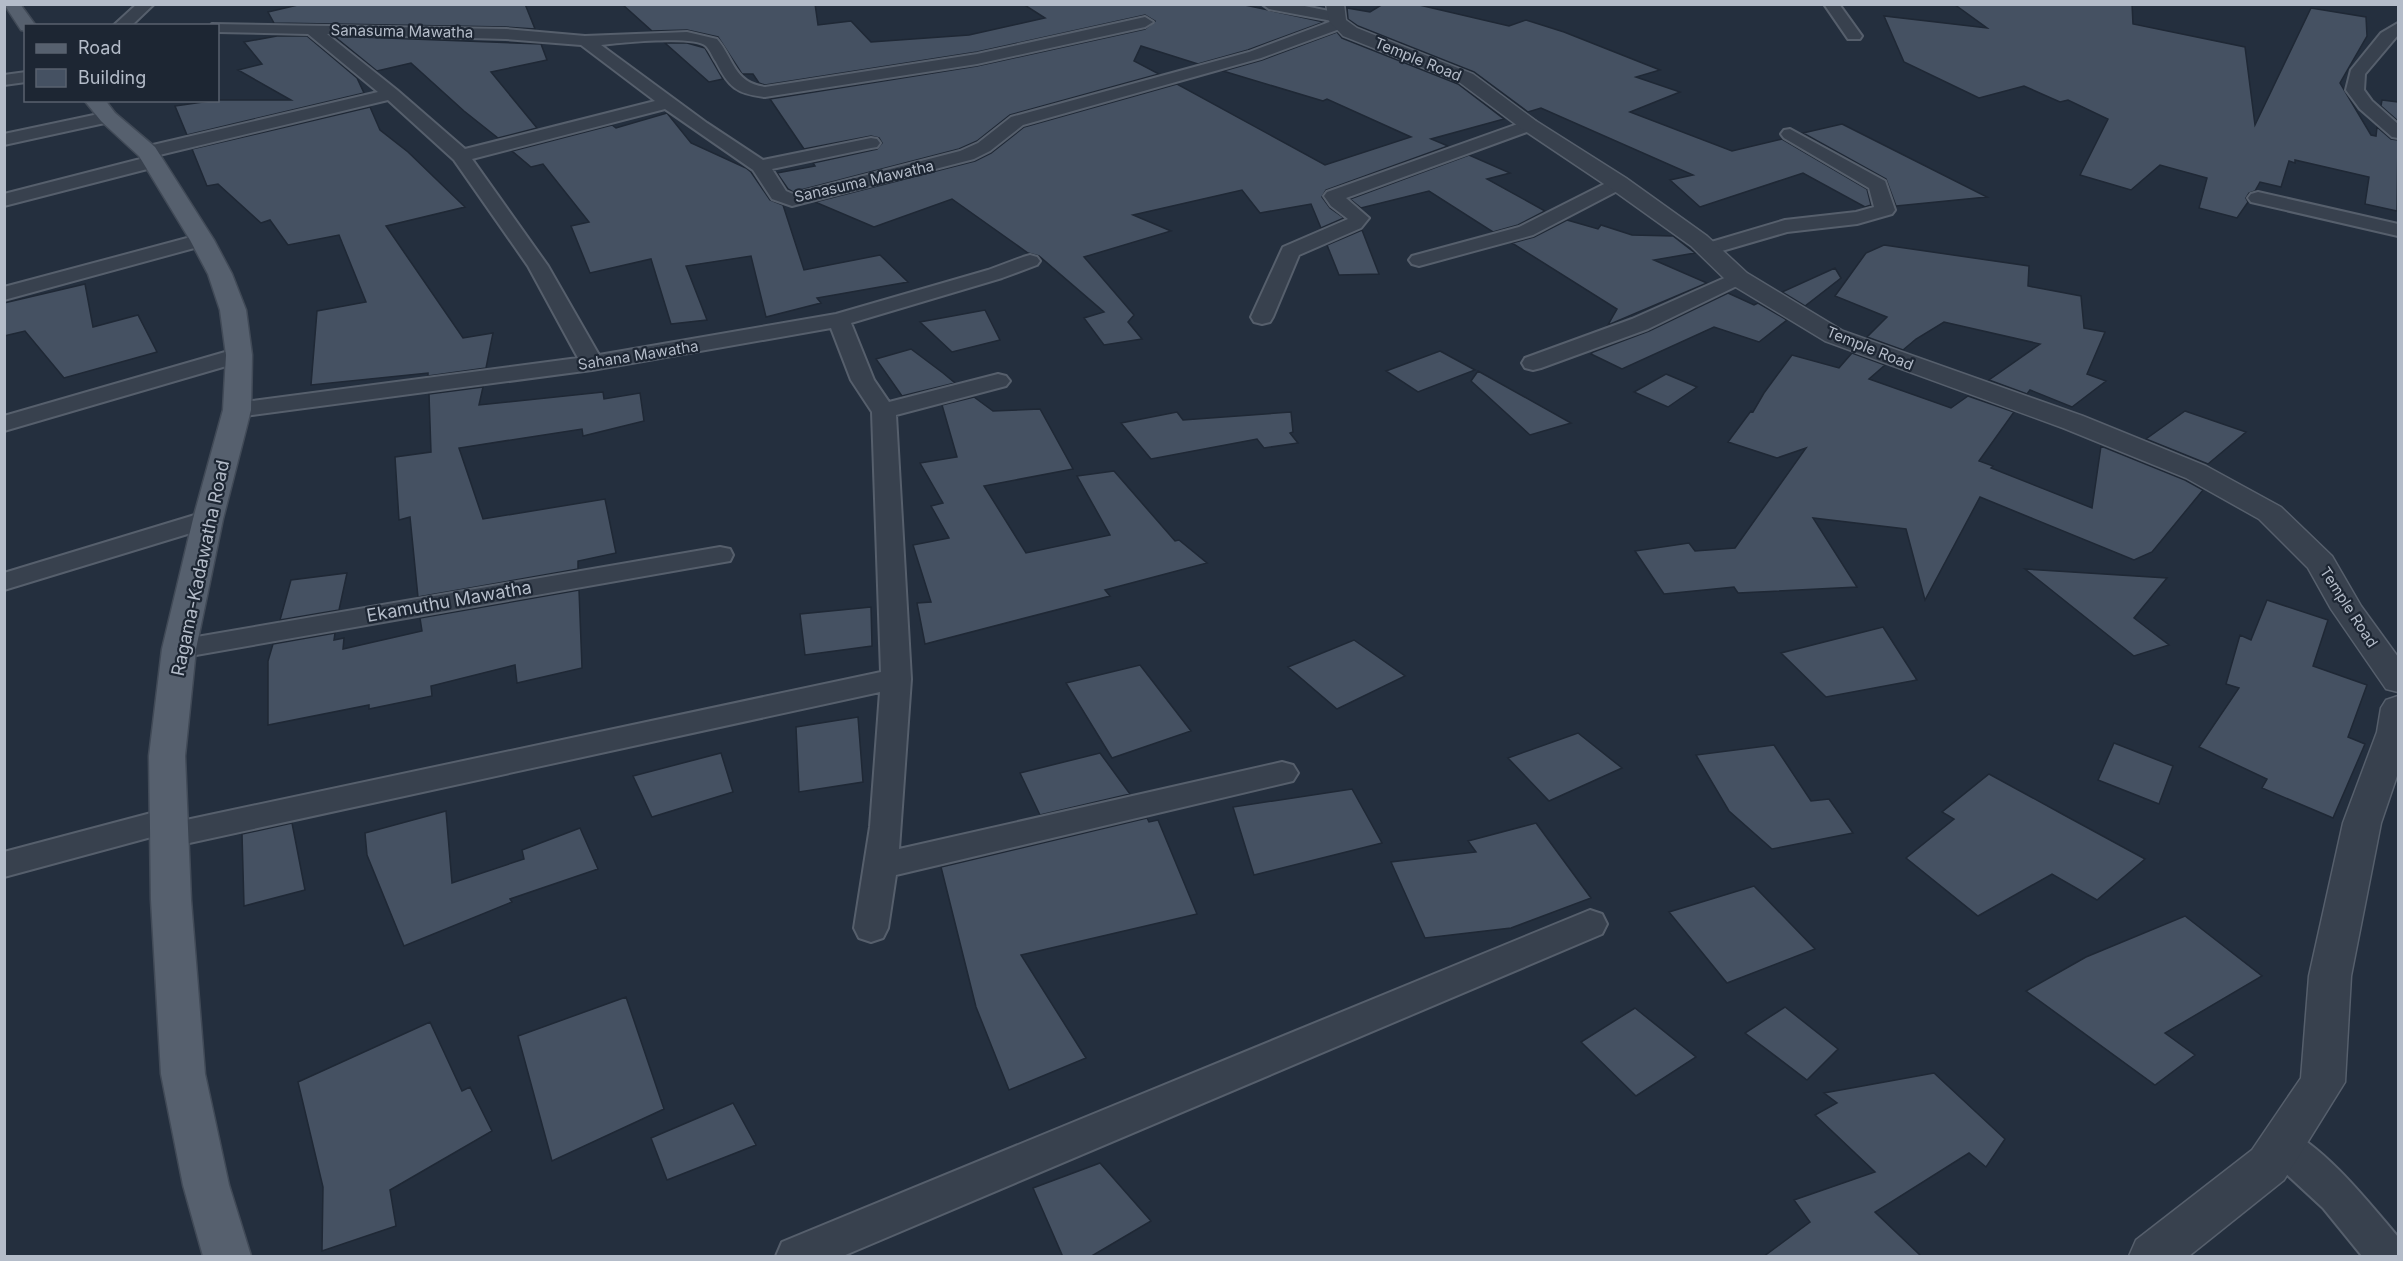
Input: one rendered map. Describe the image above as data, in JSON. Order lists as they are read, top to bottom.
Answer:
{
  "streets": {
    "main road": ["Ragama-Kadawatha Road"],
    "street": [
      "Sanasuma Mawatha",
      "Temple Road",
      "Sahana Mawatha",
      "Ekamuthu Mawatha"
    ]
  },
  "crossings": [
    ["Sanasuma Mawatha", "Temple Road"],
    ["Sanasuma Mawatha", "Sahana Mawatha"],
    ["Sahana Mawatha", "Ragama-Kadawatha Road"],
    ["Ragama-Kadawatha Road", "Ekamuthu Mawatha"]
  ],
  "legend": ["Road", "Building"]
}
